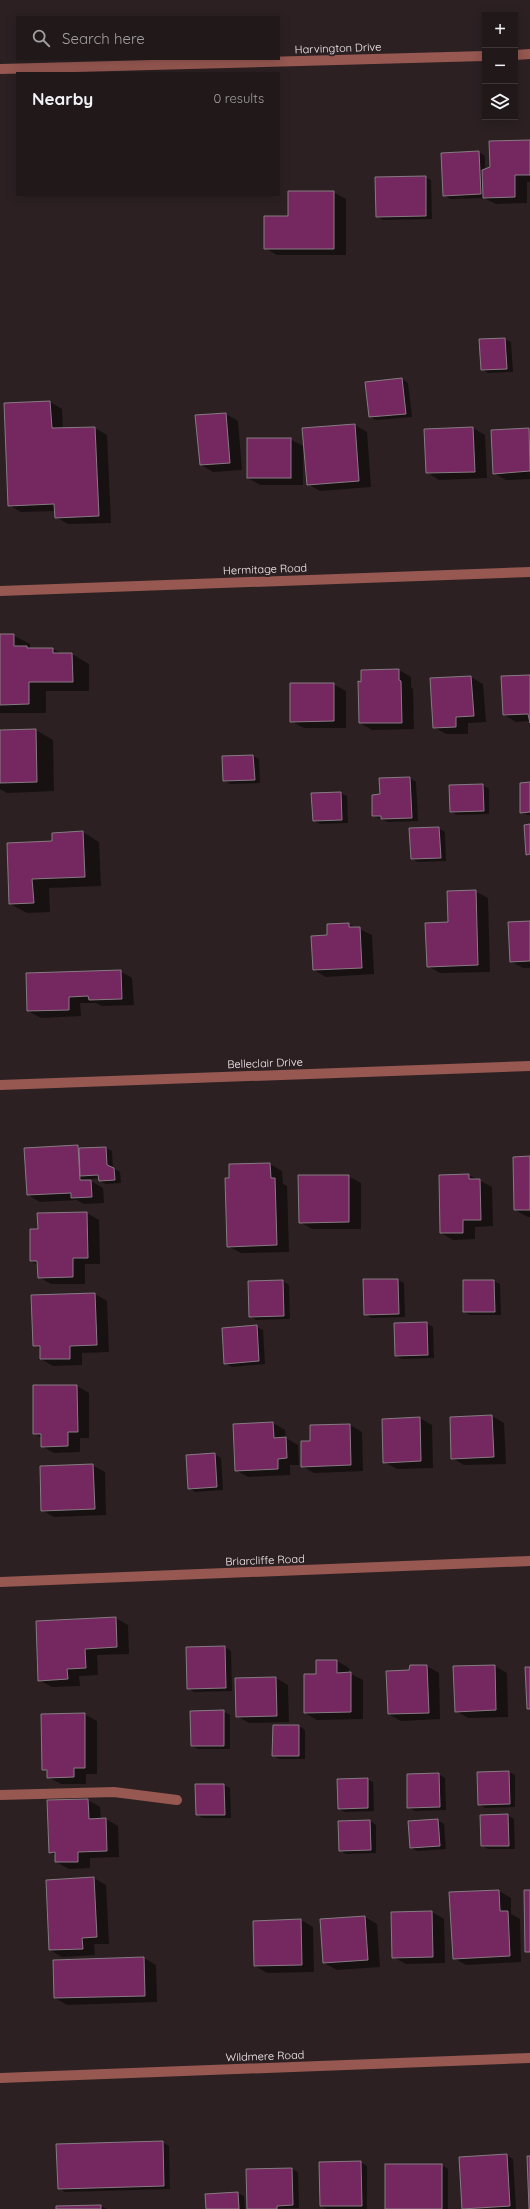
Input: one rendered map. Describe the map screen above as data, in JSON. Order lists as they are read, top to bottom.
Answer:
{
  "streets": {
    "street": [
      "Harvington Drive",
      "Hermitage Road",
      "Belleclair Drive",
      "Briarcliffe Road",
      "Wildmere Road"
    ]
  },
  "page": {
    "map_buttons": ["+", "−"],
    "search": "Search here",
    "heading": ["Nearby", "0 results"]
  }
}
